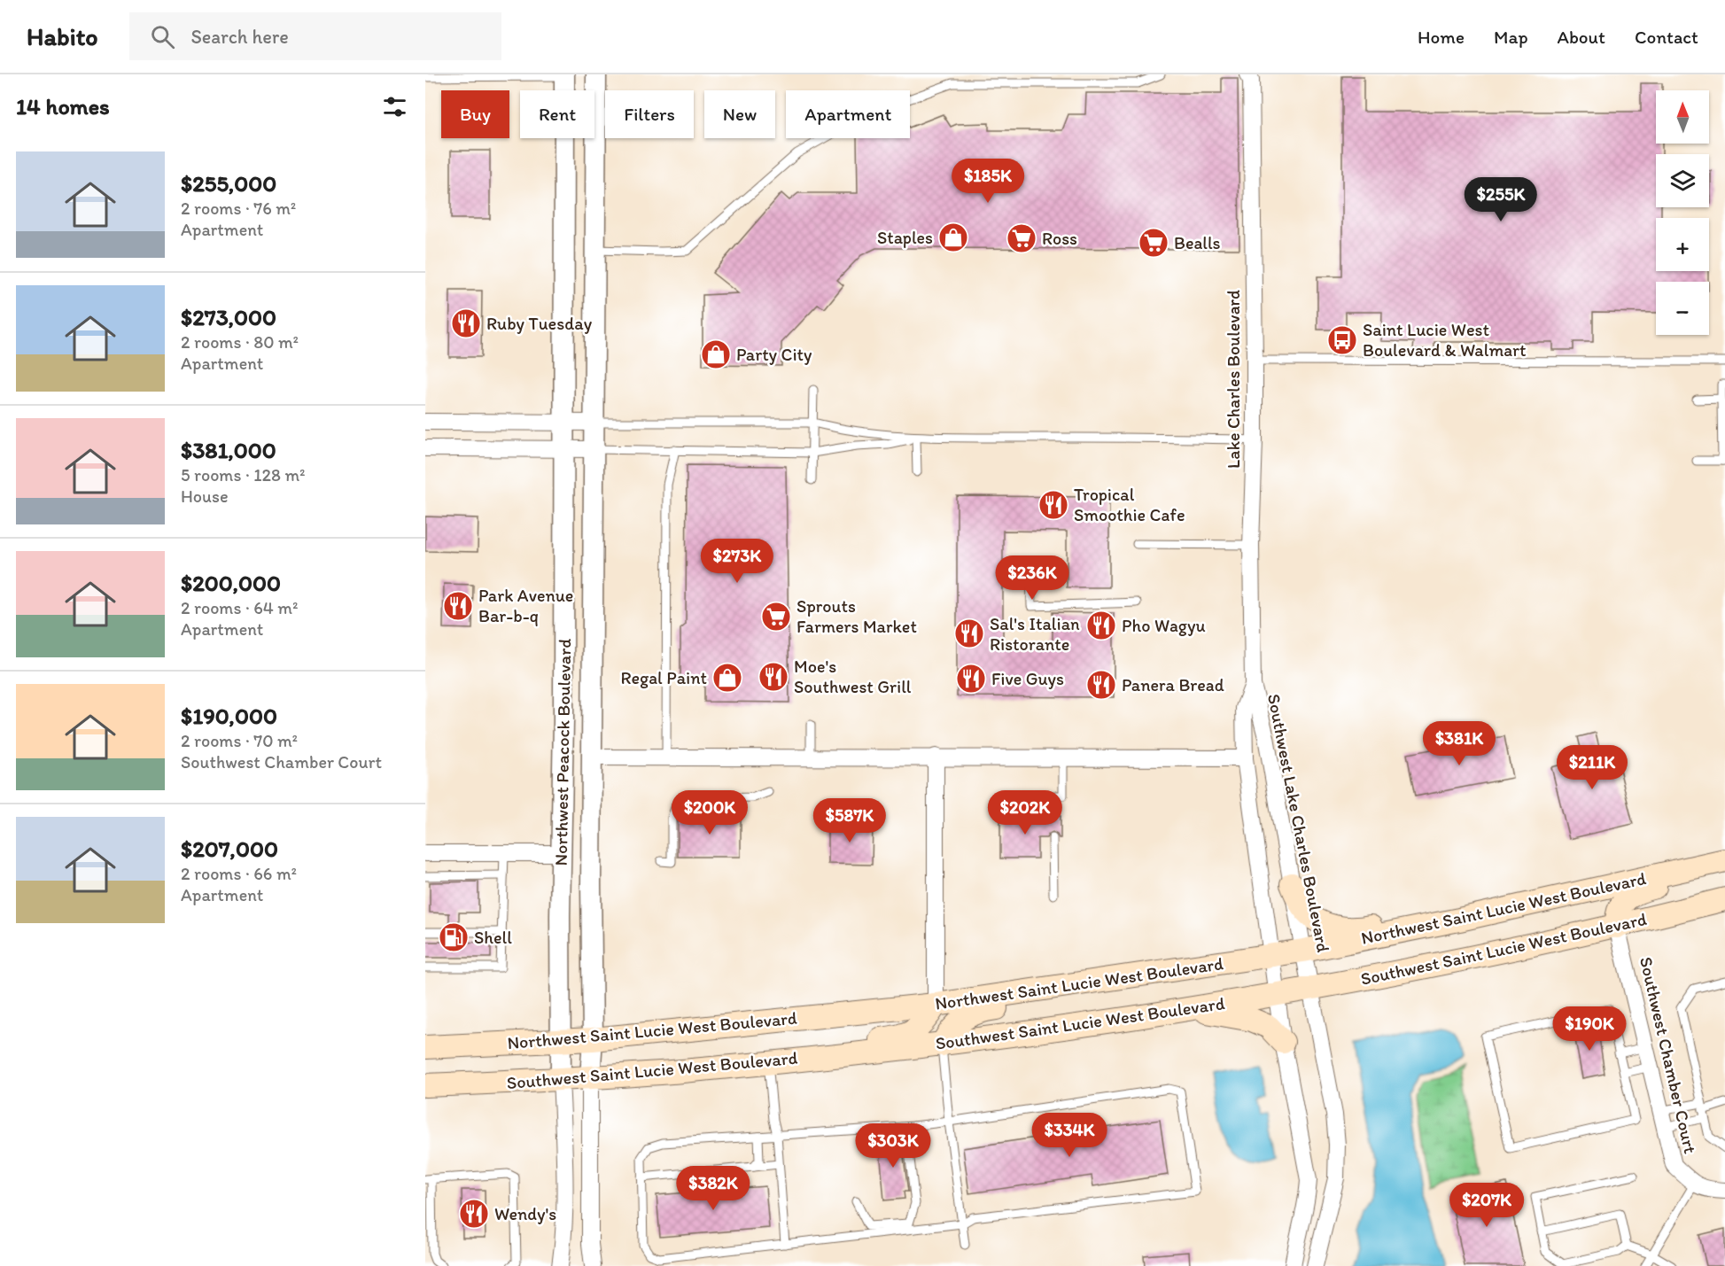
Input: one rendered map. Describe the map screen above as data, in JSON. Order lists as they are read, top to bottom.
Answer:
{
  "streets": {
    "main road": ["Northwest Saint Lucie West Boulevard", "Southwest Saint Lucie West Boulevard"],
    "street": [
      "Lake Charles Boulevard",
      "Northwest Peacock Boulevard",
      "Southwest Lake Charles Boulevard",
      "Southwest Chamber Court"
    ]
  },
  "crossings": [
    ["Lake Charles Boulevard", "Southwest Lake Charles Boulevard"],
    ["Northwest Peacock Boulevard", "Northwest Saint Lucie West Boulevard"],
    ["Northwest Peacock Boulevard", "Southwest Saint Lucie West Boulevard"],
    ["Southwest Lake Charles Boulevard", "Northwest Saint Lucie West Boulevard"],
    ["Southwest Lake Charles Boulevard", "Southwest Saint Lucie West Boulevard"],
    ["Southwest Saint Lucie West Boulevard", "Southwest Chamber Court"]
  ],
  "places": {
    "shop": ["Staples", "Party City", "Regal Paint"],
    "supermarket": ["Ross", "Bealls", "Sprouts Farmers Market"],
    "restaurant": [
      "Ruby Tuesday",
      "Tropical Smoothie Cafe",
      "Park Avenue Bar-b-q",
      "Pho Wagyu",
      "Sal's Italian Ristorante",
      "Moe's Southwest Grill",
      "Five Guys",
      "Panera Bread",
      "Wendy's"
    ],
    "bus stop": ["Saint Lucie West Boulevard & Walmart"],
    "fuel station": ["Shell"]
  },
  "north": "top",
  "page": {
    "header": "Habito",
    "search": "Search here",
    "nav": [
      "Home",
      "Map",
      "About",
      "Contact"
    ],
    "heading": "14 homes",
    "map_buttons": ["+", "−"],
    "chip": [
      "Buy",
      "Rent",
      "Filters",
      "New",
      "Apartment"
    ],
    "list": [
      {
        "name": "$255,000",
        "note": "2 rooms · 76 m² · Apartment"
      },
      {
        "name": "$273,000",
        "note": "2 rooms · 80 m² · Apartment"
      },
      {
        "name": "$381,000",
        "note": "5 rooms · 128 m² · House"
      },
      {
        "name": "$200,000",
        "note": "2 rooms · 64 m² · Apartment"
      },
      {
        "name": "$190,000",
        "note": "2 rooms · 70 m² · Southwest Chamber Court"
      },
      {
        "name": "$207,000",
        "note": "2 rooms · 66 m² · Apartment"
      }
    ],
    "price": [
      "$185K",
      "$255K",
      "$273K",
      "$236K",
      "$381K",
      "$211K",
      "$200K",
      "$202K",
      "$587K",
      "$190K",
      "$334K",
      "$303K",
      "$382K",
      "$207K"
    ]
  }
}
